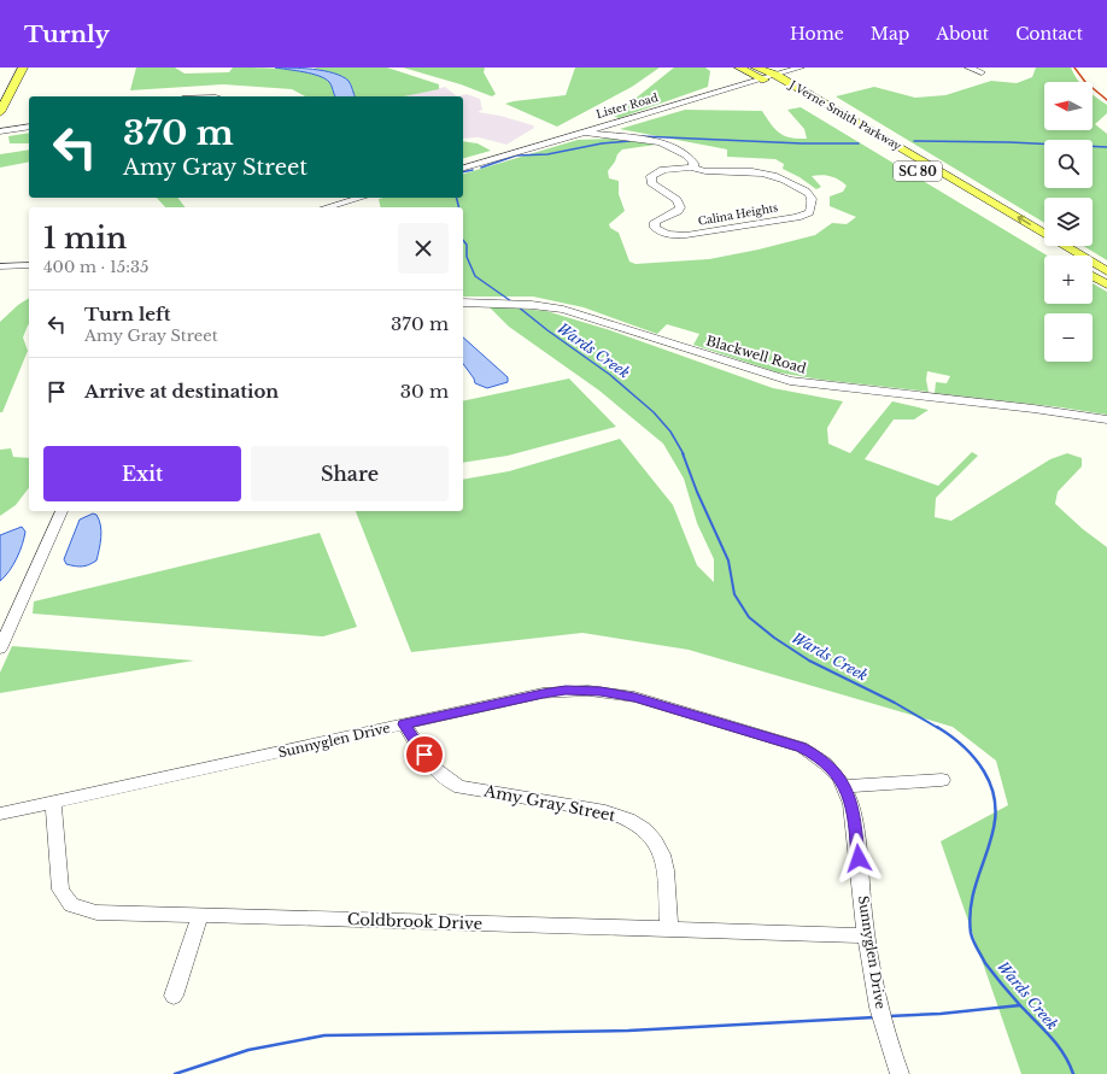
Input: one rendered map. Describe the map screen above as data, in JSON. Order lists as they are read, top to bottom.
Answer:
{
  "streets": {
    "main road": ["J Verne Smith Parkway", "SC 80"],
    "street": [
      "Lister Road",
      "Calina Heights",
      "Blackwell Road",
      "Sunnyglen Drive",
      "Amy Gray Street",
      "Coldbrook Drive"
    ]
  },
  "crossings": [
    ["Lister Road", "J Verne Smith Parkway"],
    ["Sunnyglen Drive", "Amy Gray Street"],
    ["Sunnyglen Drive", "Coldbrook Drive"],
    ["Amy Gray Street", "Coldbrook Drive"]
  ],
  "one_way": ["J Verne Smith Parkway"],
  "water": ["Wards Creek"],
  "north": "left",
  "page": {
    "header": "Turnly",
    "nav": [
      "Home",
      "Map",
      "About",
      "Contact"
    ],
    "map_buttons": ["+", "−"],
    "turn": ["370 m", "Amy Gray Street"],
    "heading": ["1 min", "400 m · 15:35"],
    "list": [
      {
        "name": "Turn left",
        "note": "Amy Gray Street",
        "value": "370 m"
      },
      {
        "name": "Arrive at destination",
        "value": "30 m"
      }
    ],
    "buttons": ["Exit", "Share"]
  }
}
